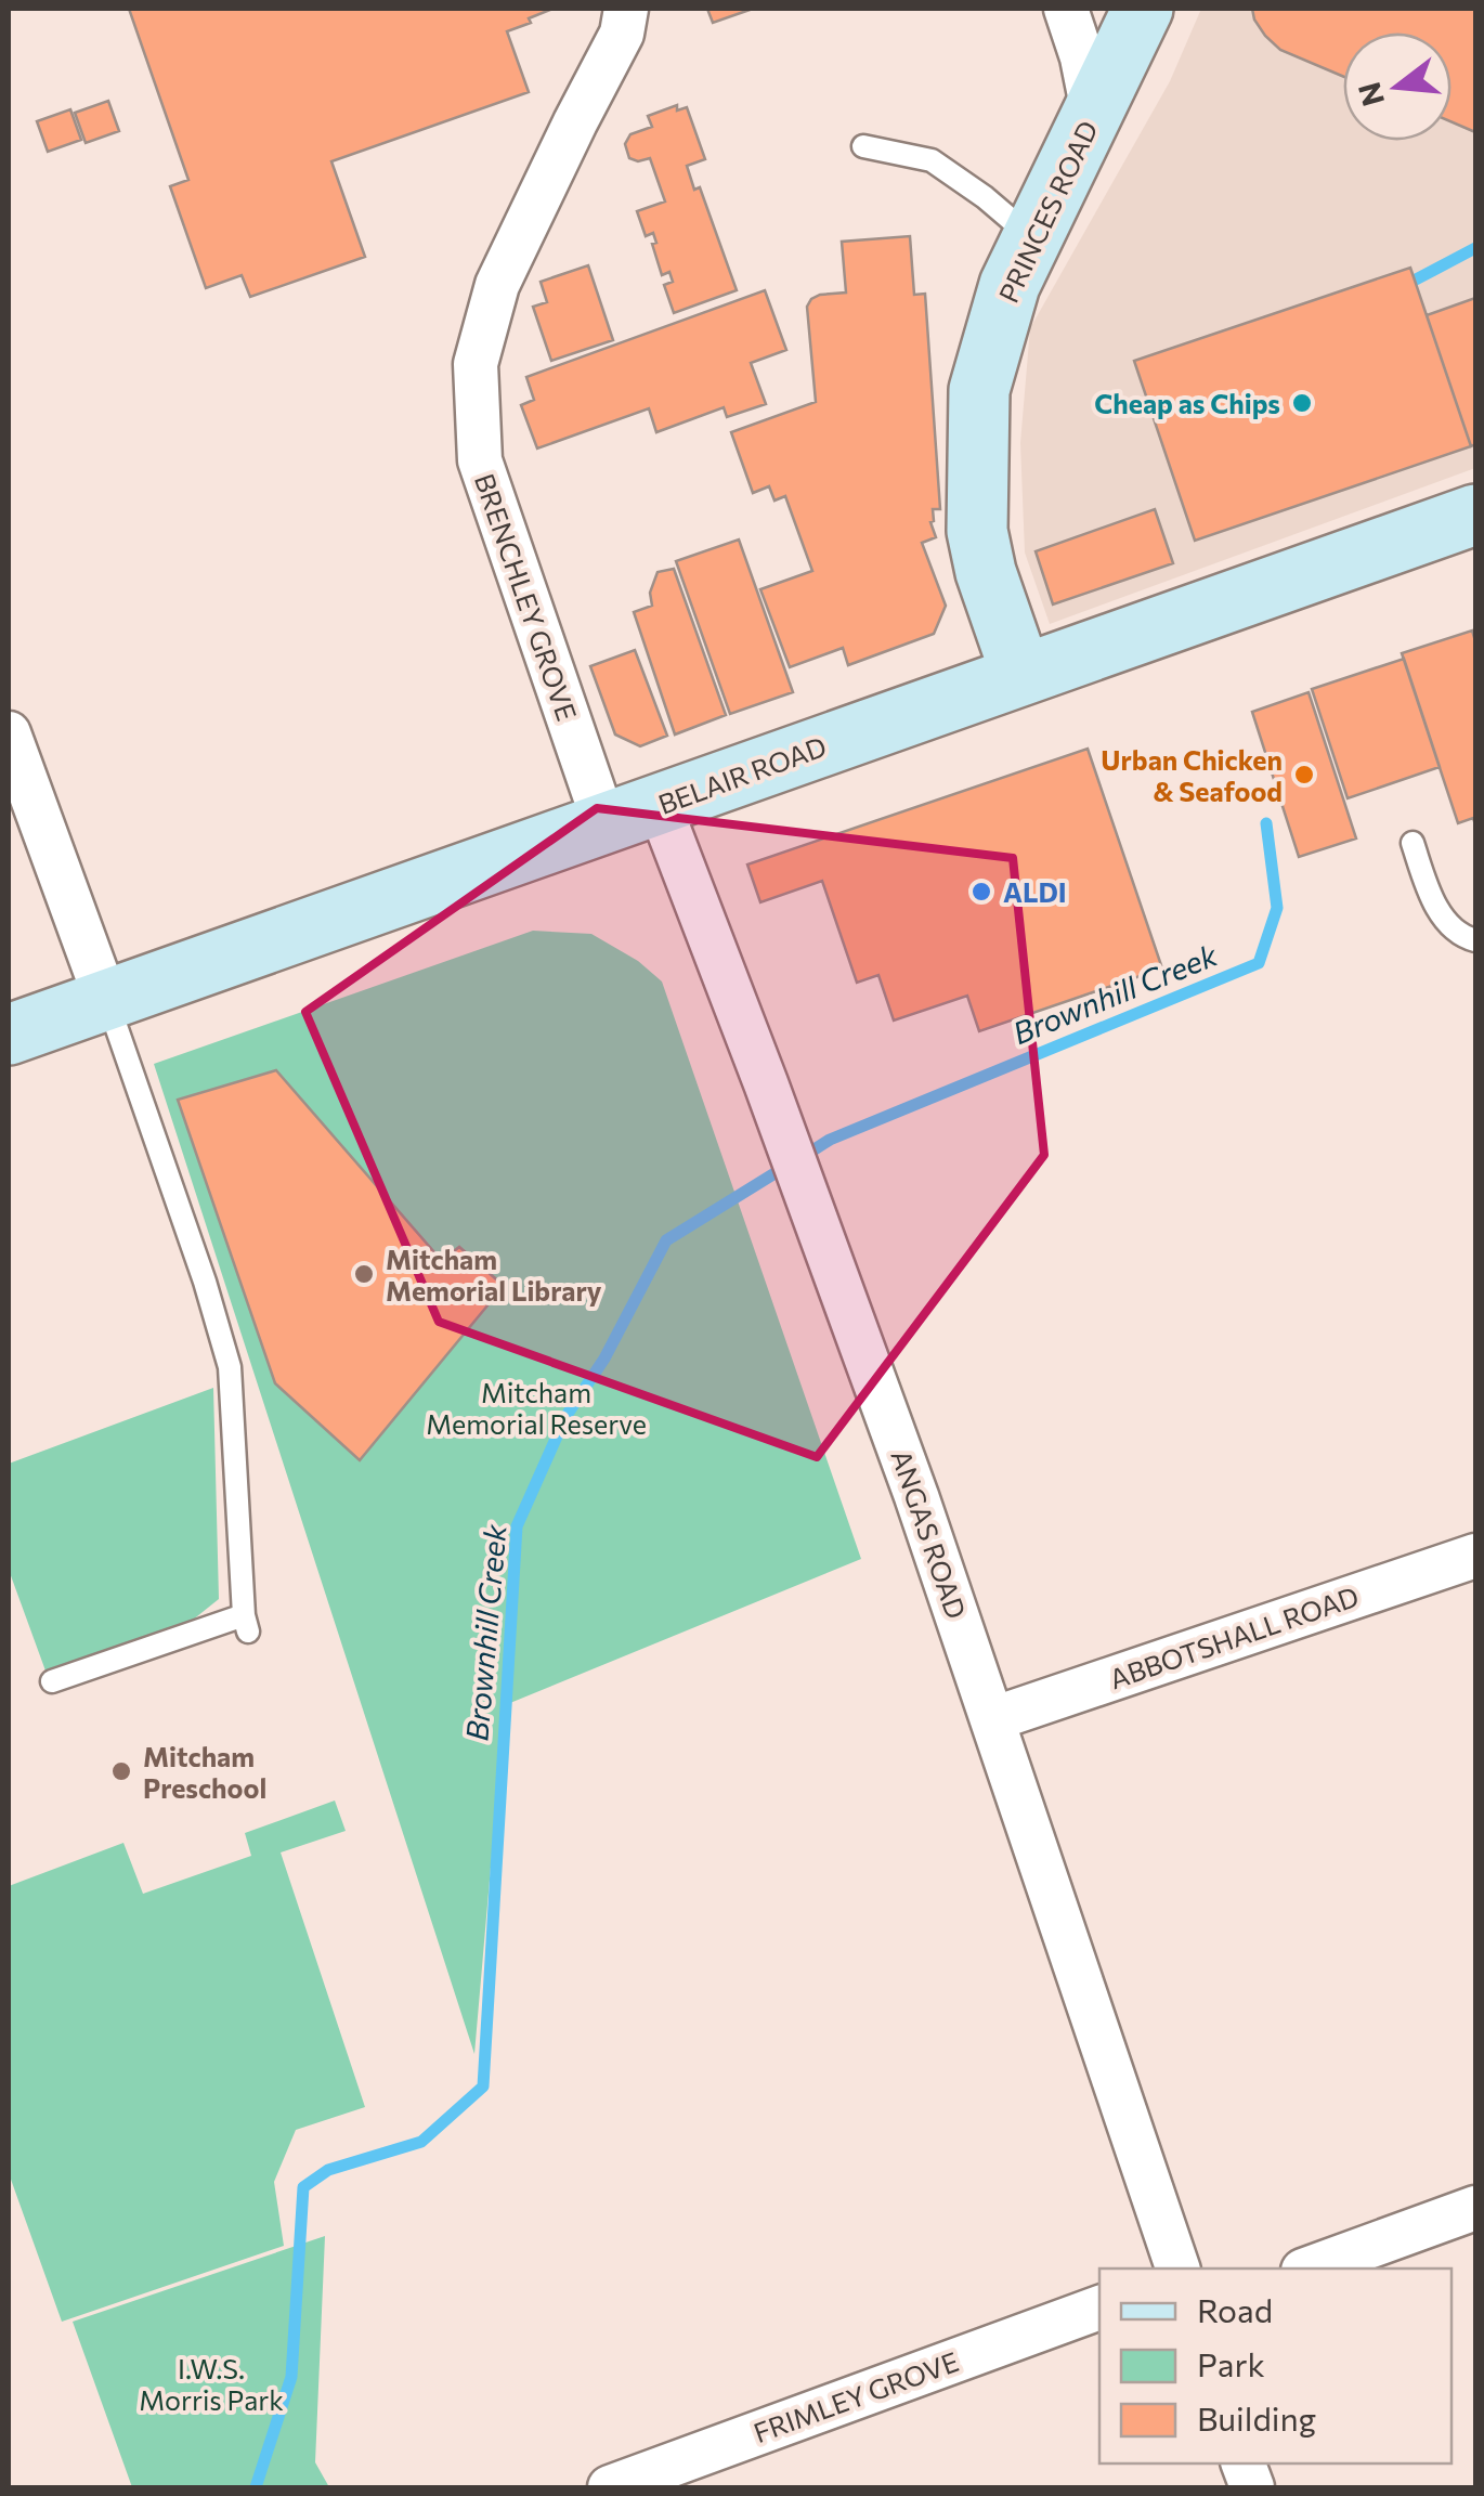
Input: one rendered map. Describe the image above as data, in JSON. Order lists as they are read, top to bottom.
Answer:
{
  "streets": {
    "main road": ["PRINCES ROAD", "BELAIR ROAD"],
    "street": [
      "BRENCHLEY GROVE",
      "ANGAS ROAD",
      "ABBOTSHALL ROAD",
      "FRIMLEY GROVE"
    ]
  },
  "crossings": [
    ["PRINCES ROAD", "BELAIR ROAD"],
    ["BRENCHLEY GROVE", "BELAIR ROAD"],
    ["BRENCHLEY GROVE", "ANGAS ROAD"],
    ["BELAIR ROAD", "ANGAS ROAD"],
    ["ANGAS ROAD", "ABBOTSHALL ROAD"]
  ],
  "water": ["Brownhill Creek"],
  "parks": ["Mitcham Memorial Reserve", "I.W.S. Morris Park"],
  "places": [
    "Cheap as Chips",
    "Urban Chicken & Seafood",
    "ALDI",
    "Mitcham Memorial Library",
    "Mitcham Preschool"
  ],
  "legend": ["Road", "Park", "Building"],
  "north": "left"
}
